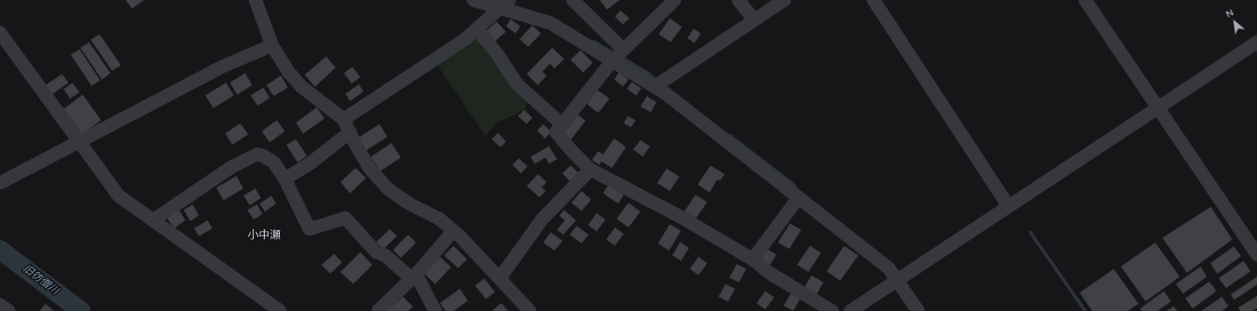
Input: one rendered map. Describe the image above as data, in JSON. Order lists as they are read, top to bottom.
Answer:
{
  "districts": ["小中瀬"],
  "water": ["旧彷僧川"],
  "north": "top left"
}
